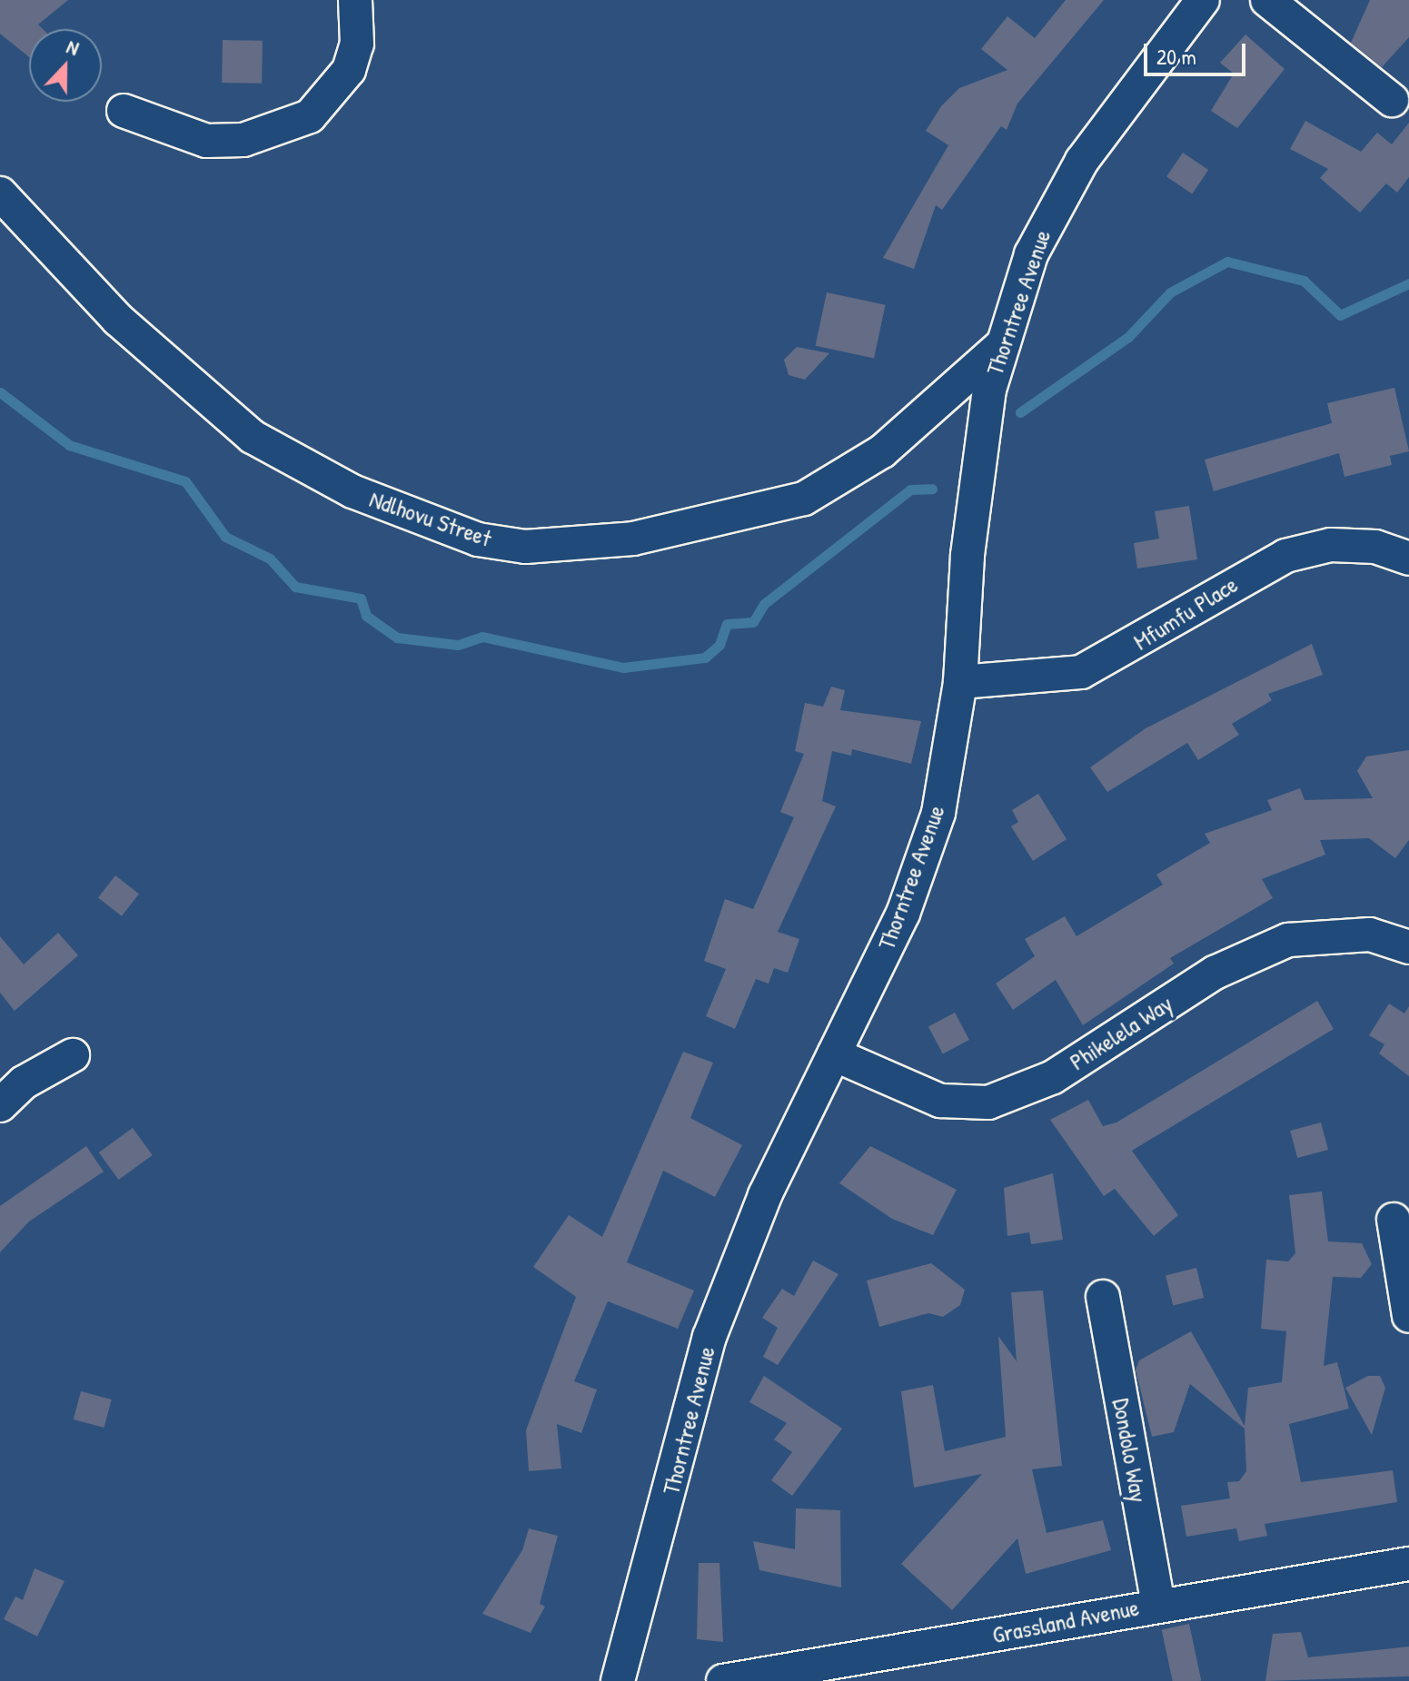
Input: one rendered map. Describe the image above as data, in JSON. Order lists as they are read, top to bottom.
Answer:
{
  "streets": {
    "street": [
      "Thorntree Avenue",
      "Ndlhovu Street",
      "Mfumfu Place",
      "Phikelela Way",
      "Dondolo Way",
      "Grassland Avenue"
    ]
  },
  "crossings": [
    ["Thorntree Avenue", "Ndlhovu Street"],
    ["Thorntree Avenue", "Mfumfu Place"],
    ["Thorntree Avenue", "Phikelela Way"],
    ["Dondolo Way", "Grassland Avenue"]
  ],
  "scale_bar": "20 m",
  "north": "top"
}
